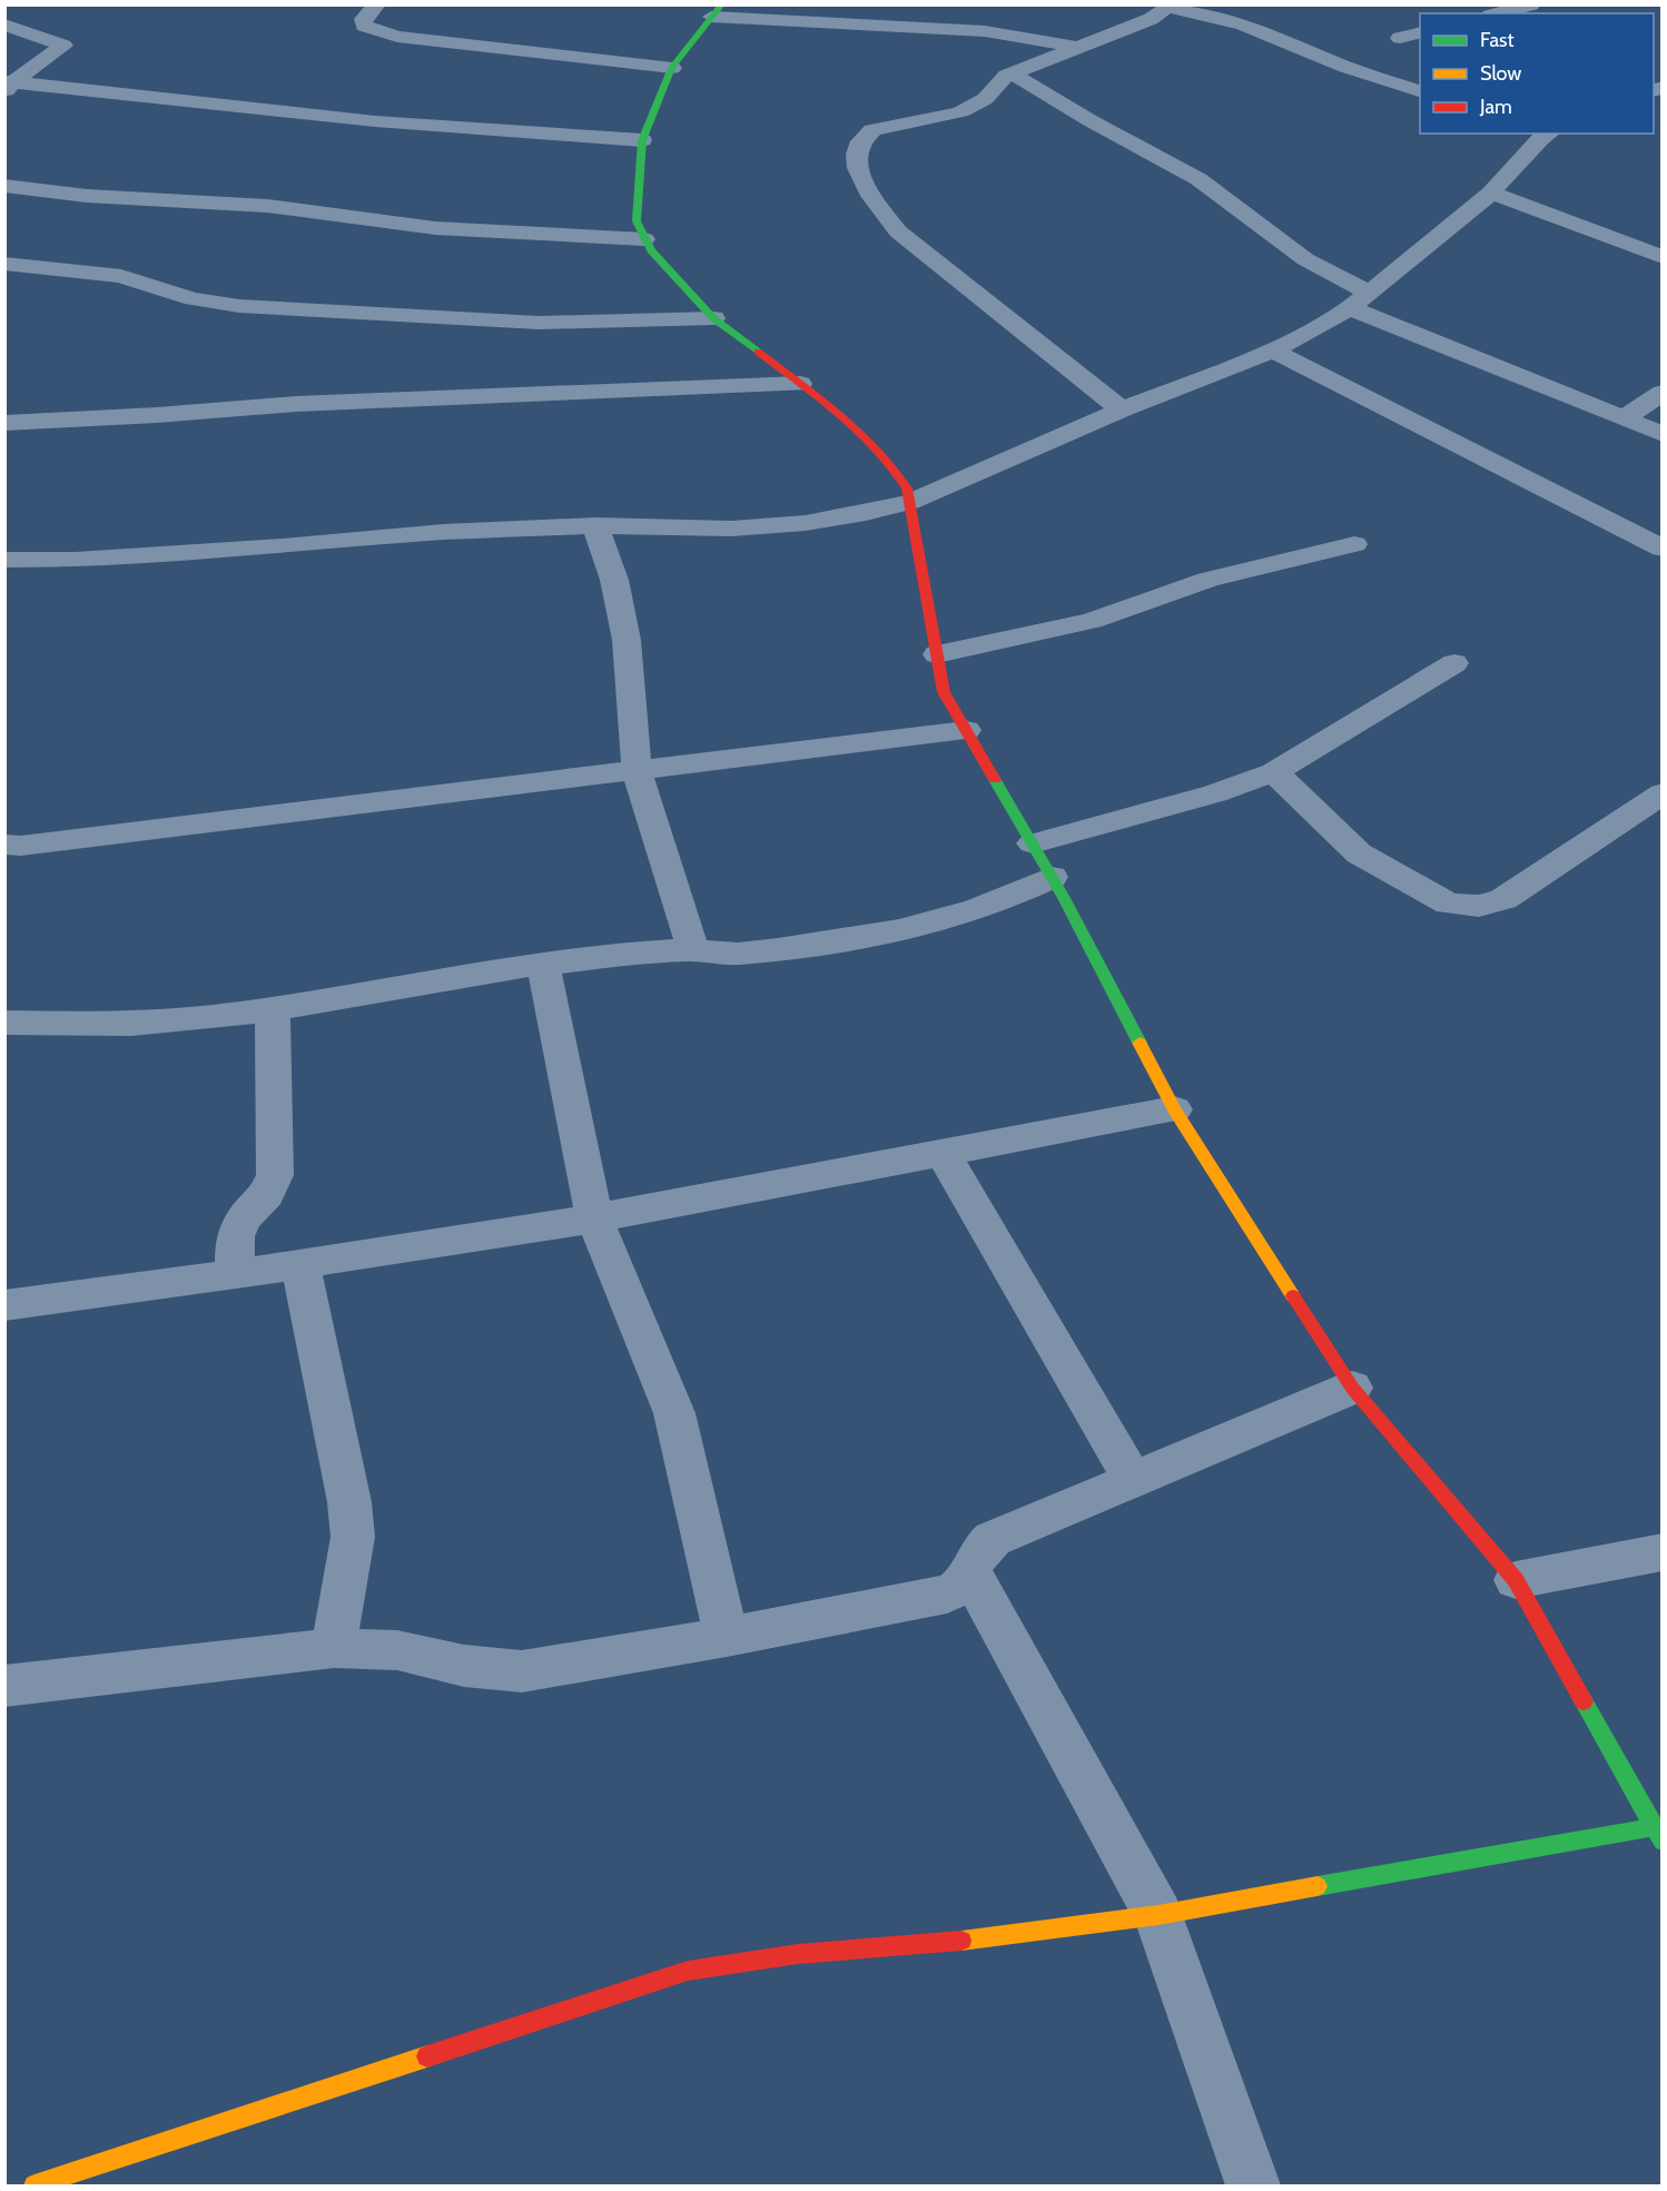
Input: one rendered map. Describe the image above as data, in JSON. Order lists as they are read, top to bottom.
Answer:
{
  "legend": ["Fast", "Slow", "Jam"]
}
